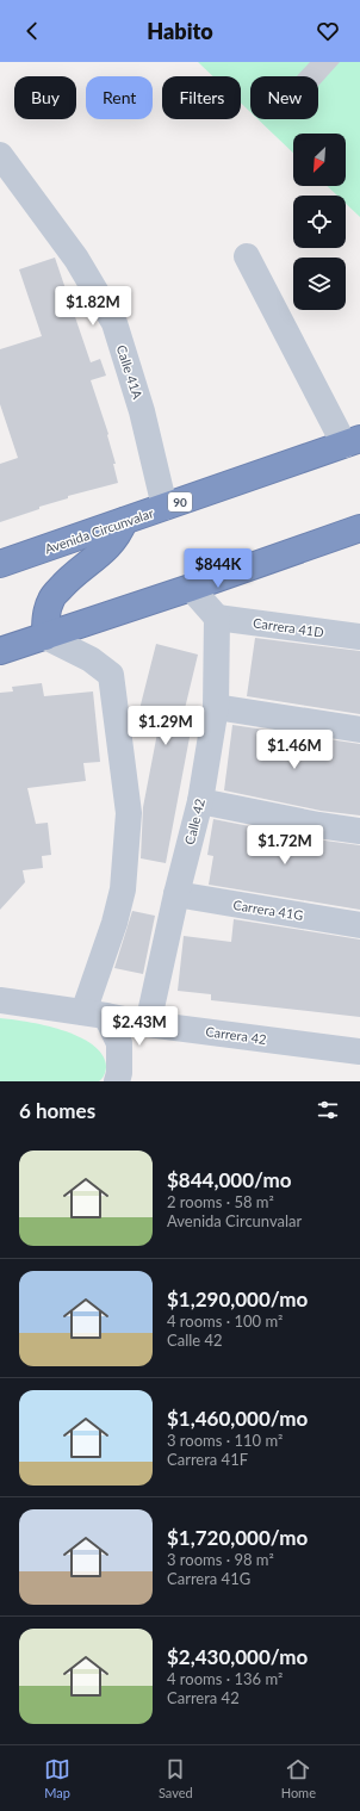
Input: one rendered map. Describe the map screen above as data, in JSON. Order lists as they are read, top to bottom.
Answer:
{
  "streets": {
    "highway": ["90", "Avenida Circunvalar"],
    "street": [
      "Calle 41A",
      "Carrera 41D",
      "Calle 42",
      "Carrera 41G",
      "Carrera 42"
    ]
  },
  "crossings": [
    ["Calle 41A", "Avenida Circunvalar"],
    ["Carrera 41D", "Calle 42"],
    ["Calle 42", "Carrera 41G"],
    ["Calle 42", "Carrera 42"]
  ],
  "north": "bottom left",
  "page": {
    "header": "Habito",
    "chip": [
      "Buy",
      "Rent",
      "Filters",
      "New"
    ],
    "price": [
      "$1.82M",
      "$844K",
      "$1.29M",
      "$1.46M",
      "$1.72M",
      "$2.43M"
    ],
    "heading": "6 homes",
    "list": [
      {
        "name": "$844,000/mo",
        "note": "2 rooms · 58 m² · Avenida Circunvalar"
      },
      {
        "name": "$1,290,000/mo",
        "note": "4 rooms · 100 m² · Calle 42"
      },
      {
        "name": "$1,460,000/mo",
        "note": "3 rooms · 110 m² · Carrera 41F"
      },
      {
        "name": "$1,720,000/mo",
        "note": "3 rooms · 98 m² · Carrera 41G"
      },
      {
        "name": "$2,430,000/mo",
        "note": "4 rooms · 136 m² · Carrera 42"
      }
    ],
    "tabs": ["Map", "Saved", "Home"]
  }
}
